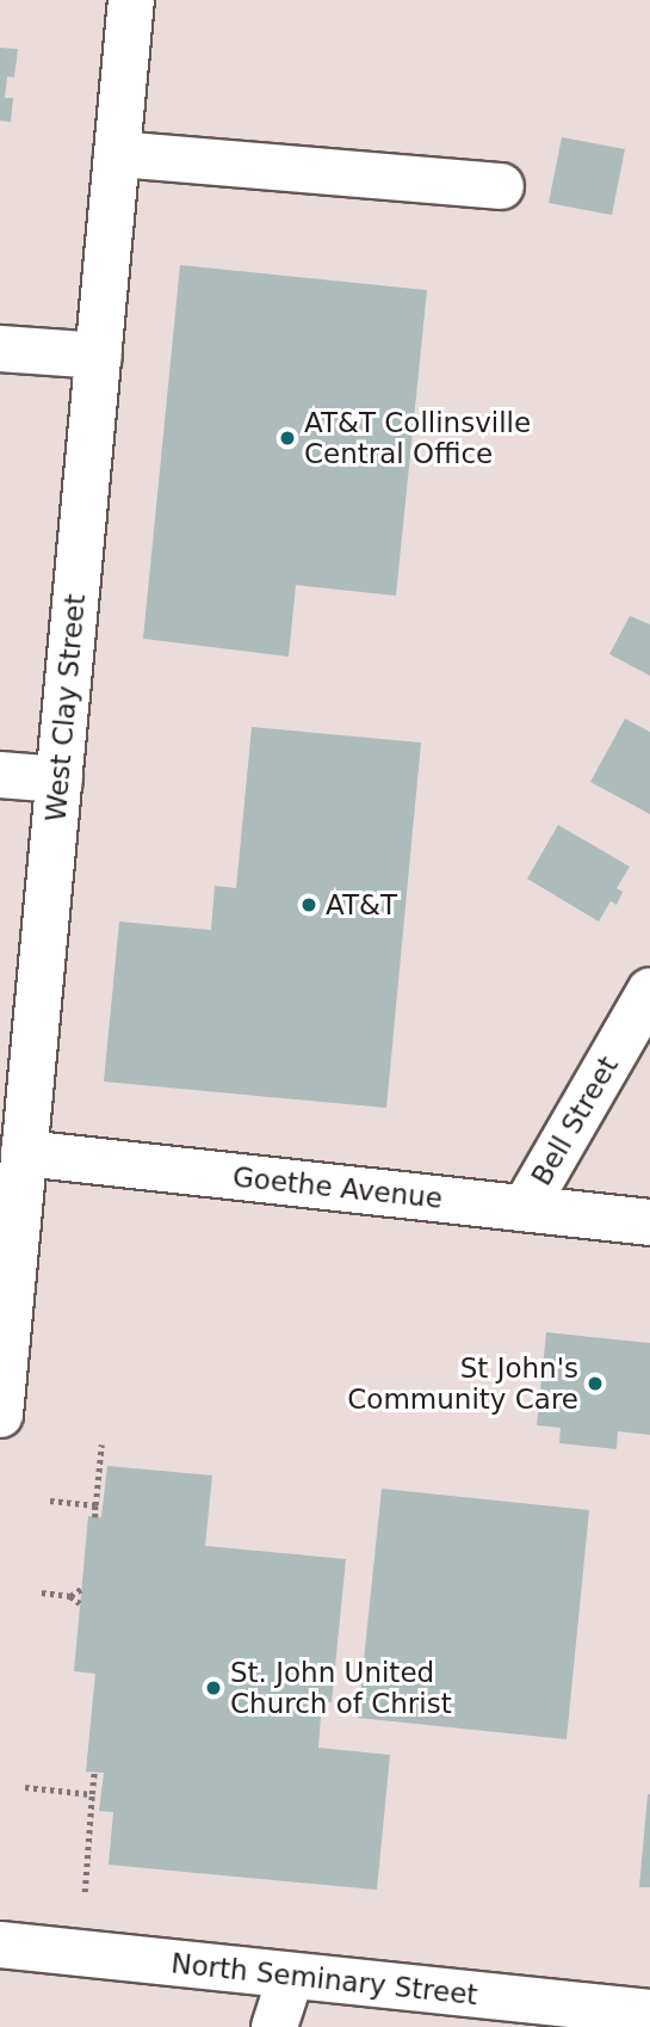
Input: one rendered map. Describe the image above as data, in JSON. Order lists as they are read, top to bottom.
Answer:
{
  "streets": {
    "street": [
      "West Clay Street",
      "Bell Street",
      "Goethe Avenue",
      "North Seminary Street"
    ]
  },
  "crossings": [
    ["West Clay Street", "Goethe Avenue"],
    ["Bell Street", "Goethe Avenue"]
  ],
  "places": [
    "AT&T Collinsville Central Office",
    "AT&T",
    "St John's Community Care",
    "St. John United Church of Christ"
  ]
}
